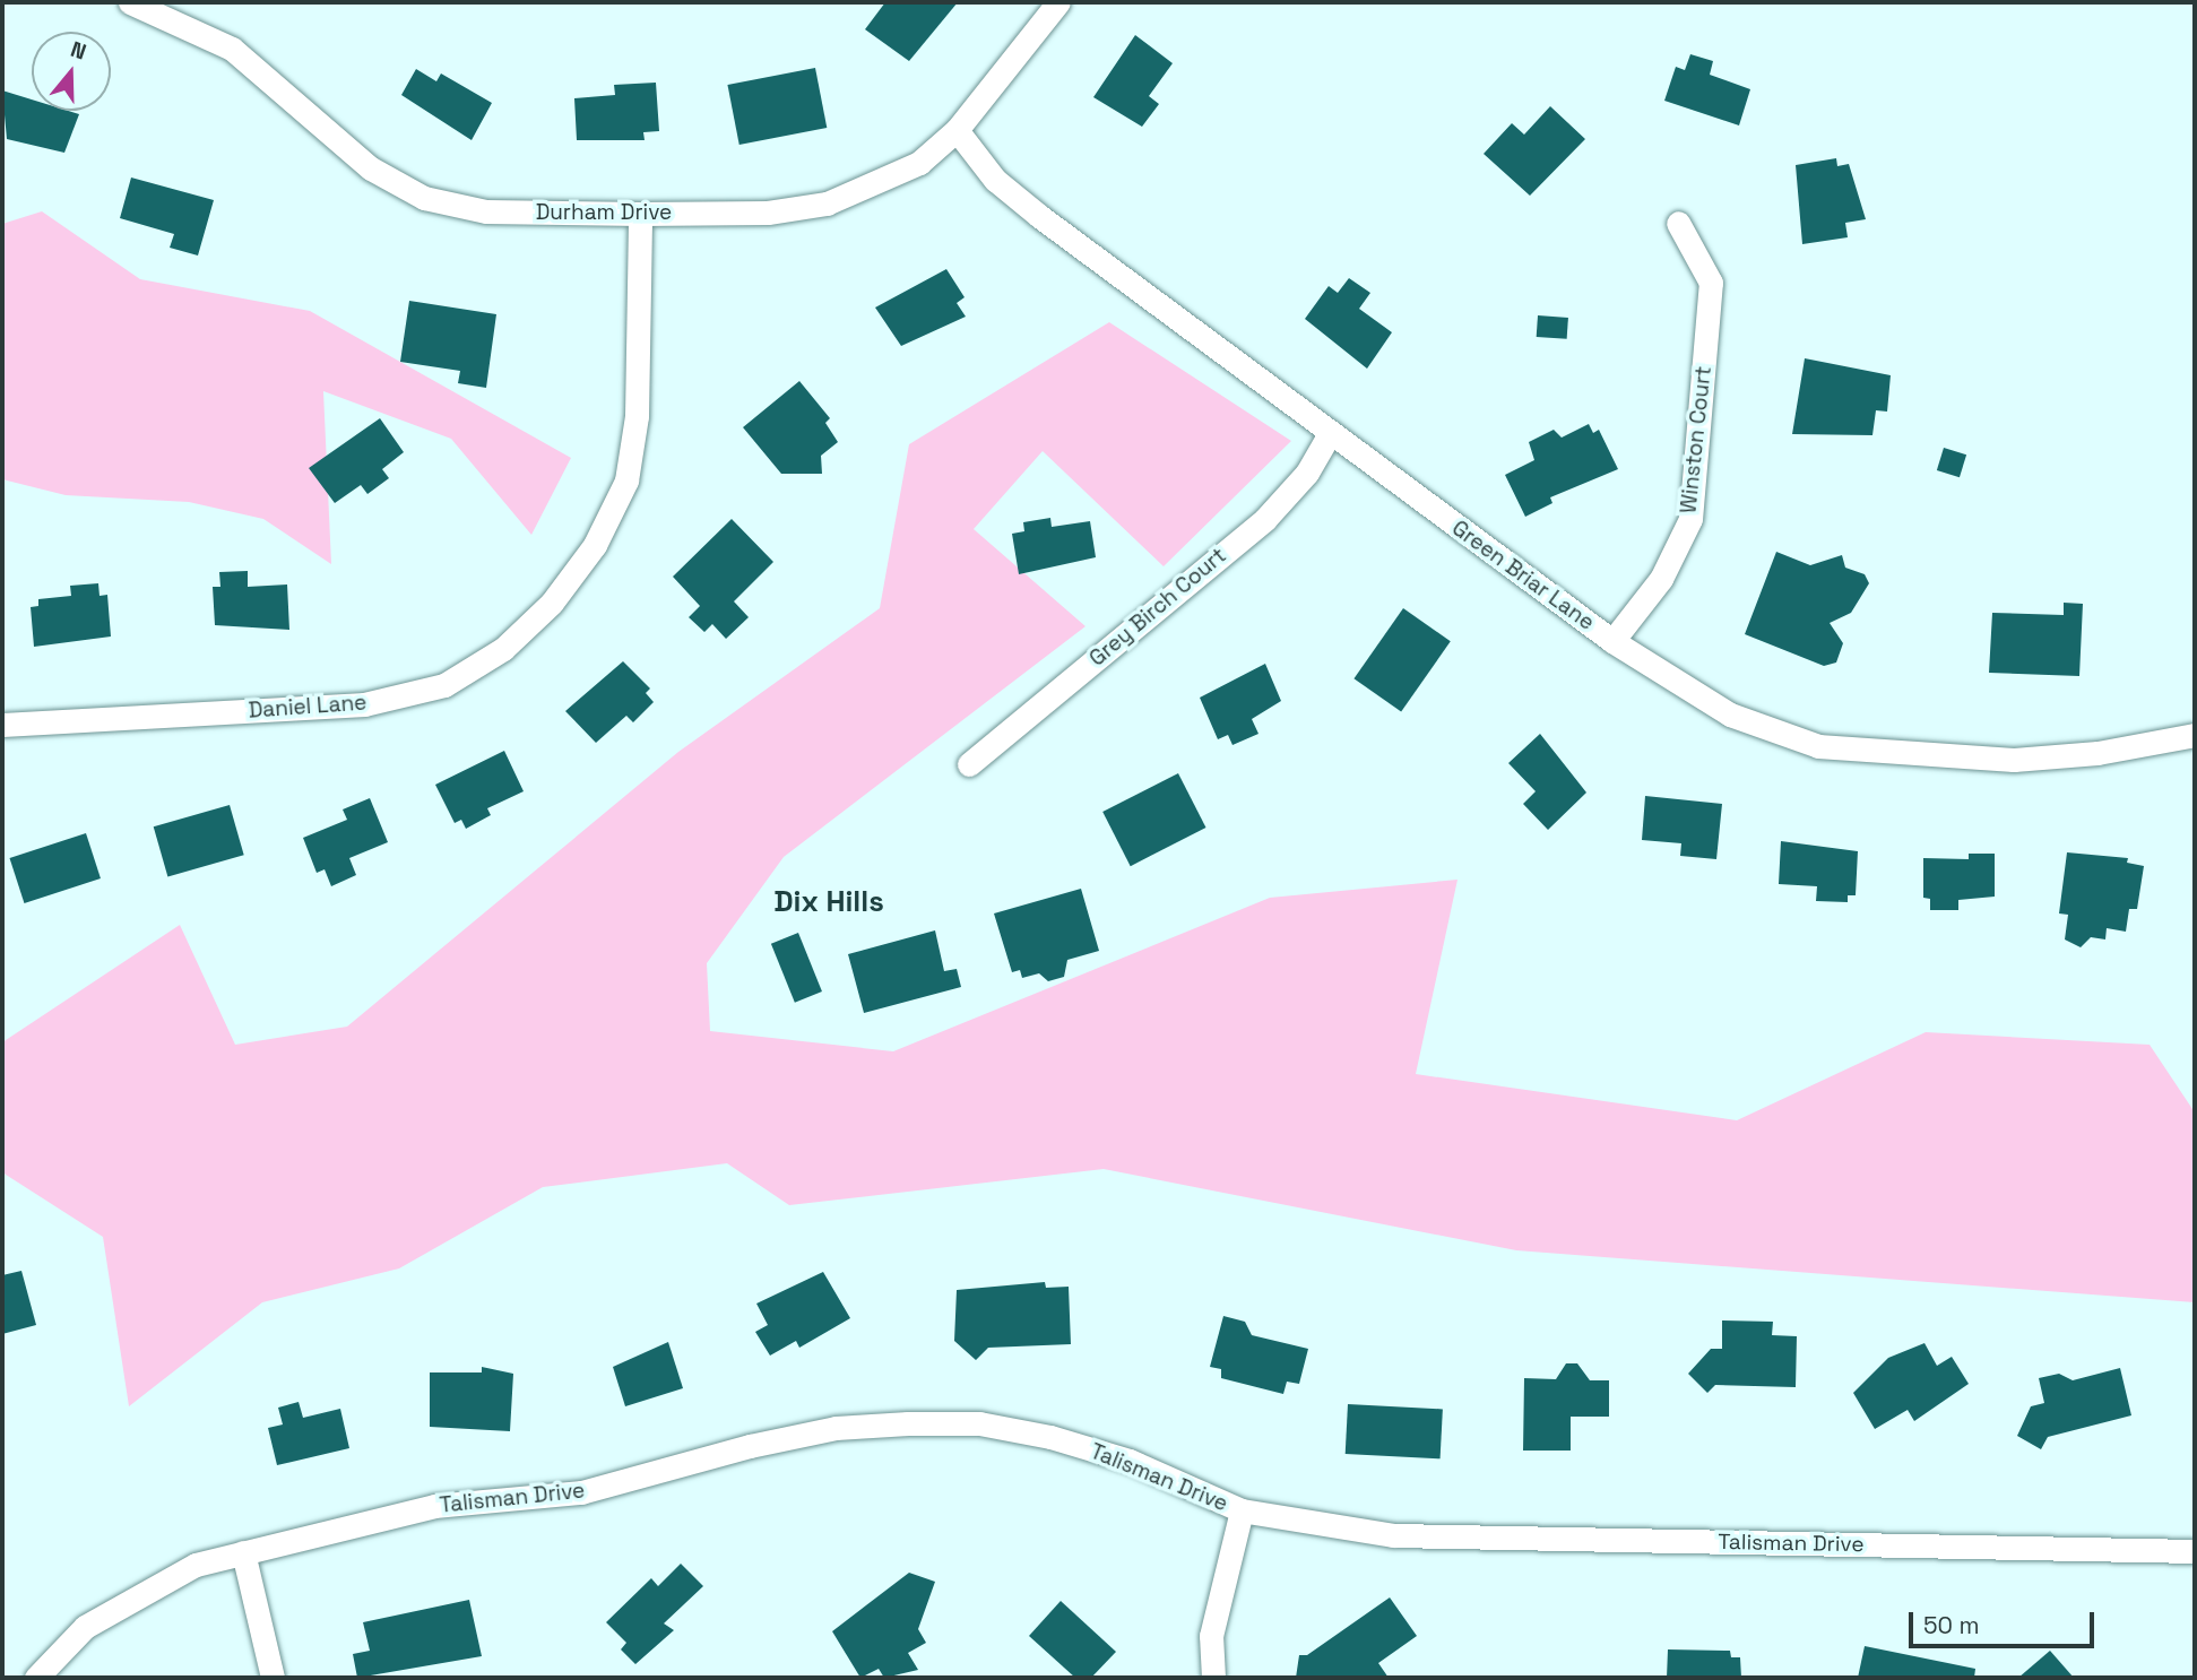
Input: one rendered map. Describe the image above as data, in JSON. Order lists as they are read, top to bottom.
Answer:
{
  "streets": {
    "street": [
      "Durham Drive",
      "Winston Court",
      "Green Briar Lane",
      "Grey Birch Court",
      "Daniel Lane",
      "Talisman Drive"
    ]
  },
  "crossings": [
    ["Durham Drive", "Green Briar Lane"],
    ["Durham Drive", "Daniel Lane"],
    ["Winston Court", "Green Briar Lane"],
    ["Green Briar Lane", "Grey Birch Court"]
  ],
  "districts": ["Dix Hills"],
  "scale_bar": "50 m",
  "north": "top"
}
